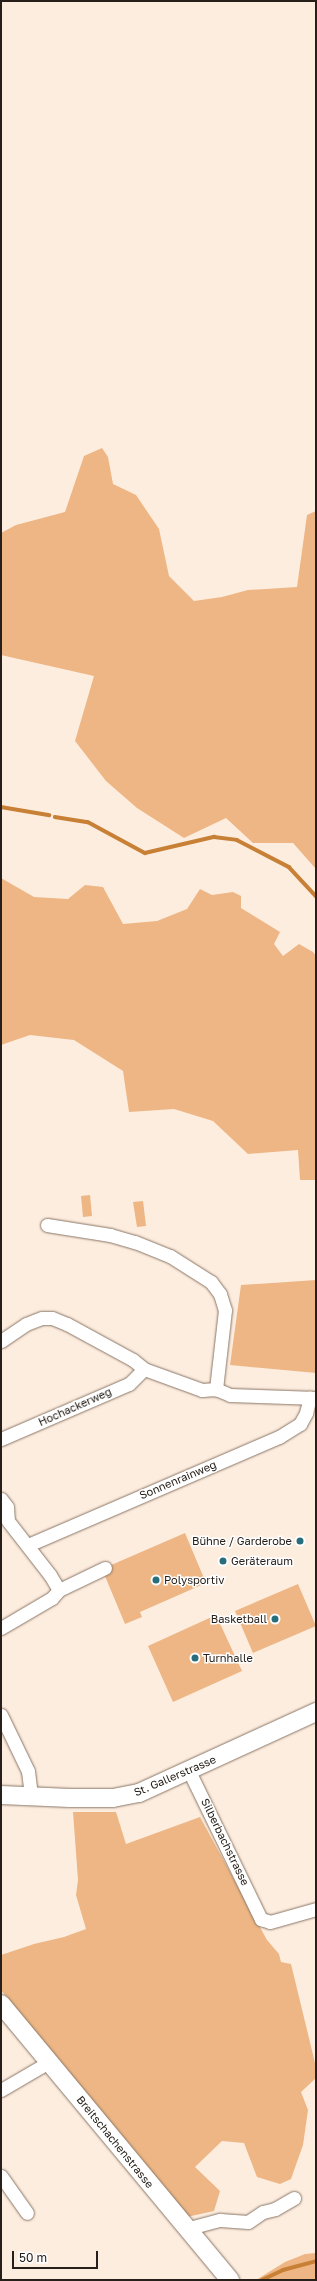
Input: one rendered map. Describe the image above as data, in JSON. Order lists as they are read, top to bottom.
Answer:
{
  "streets": {
    "street": [
      "Hochackerweg",
      "Sonnenrainweg",
      "St. Gallerstrasse",
      "Silberbachstrasse",
      "Breitschachenstrasse"
    ]
  },
  "crossings": [
    ["St. Gallerstrasse", "Silberbachstrasse"]
  ],
  "places": [
    "Bühne / Garderobe",
    "Geräteraum",
    "Polysportiv",
    "Basketball",
    "Turnhalle"
  ],
  "scale_bar": "50 m"
}
